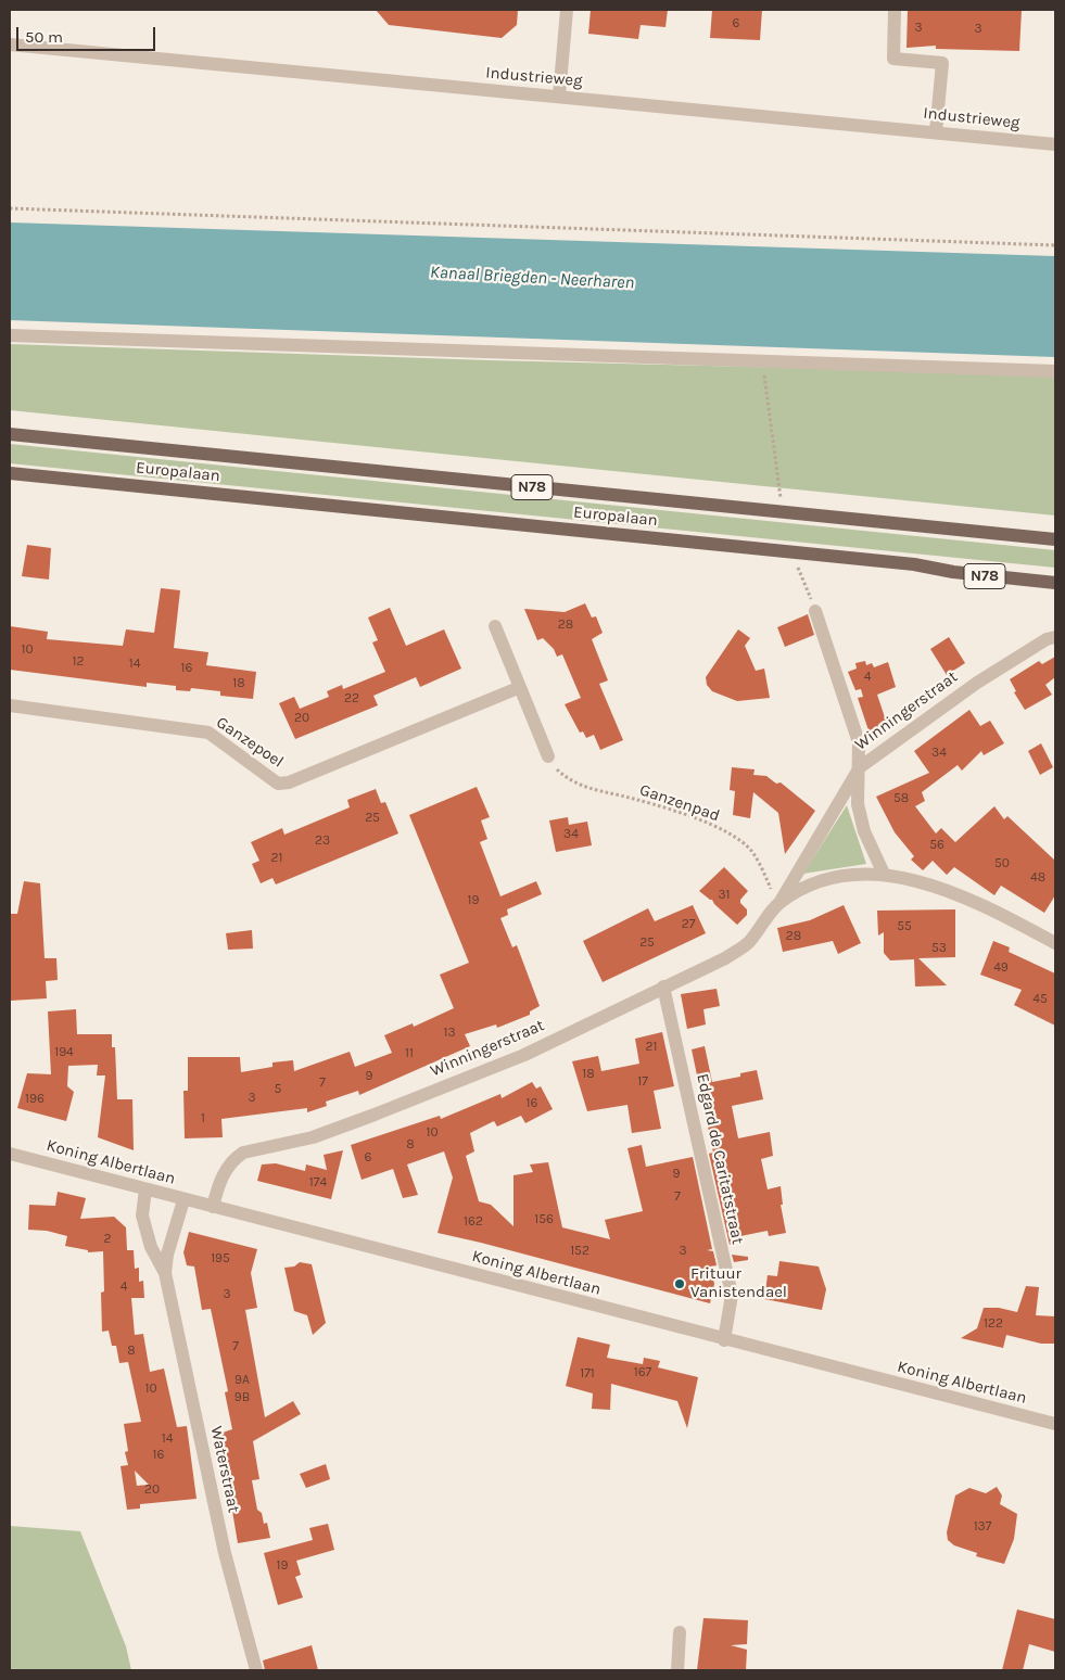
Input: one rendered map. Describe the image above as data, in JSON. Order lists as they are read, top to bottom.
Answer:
{
  "streets": {
    "main road": ["Europalaan", "N78"],
    "street": [
      "Industrieweg",
      "Winningerstraat",
      "Ganzepoel",
      "Edgard de Caritatstraat",
      "Koning Albertlaan",
      "Waterstraat"
    ],
    "path": ["Ganzenpad"]
  },
  "crossings": [
    ["Winningerstraat", "Ganzenpad"],
    ["Winningerstraat", "Edgard de Caritatstraat"],
    ["Winningerstraat", "Koning Albertlaan"],
    ["Edgard de Caritatstraat", "Koning Albertlaan"],
    ["Koning Albertlaan", "Waterstraat"]
  ],
  "water": ["Kanaal Briegden - Neerharen"],
  "places": ["Frituur Vanistendael"],
  "house_numbers": [
    "6",
    "3",
    "3",
    "28",
    "10",
    "12",
    "14",
    "16",
    "4",
    "18",
    "22",
    "20",
    "34",
    "58",
    "25",
    "34",
    "23",
    "56",
    "21",
    "50",
    "48",
    "31",
    "19",
    "27",
    "55",
    "28",
    "25",
    "53",
    "49",
    "45",
    "13",
    "21",
    "194",
    "11",
    "18",
    "9",
    "17",
    "7",
    "5",
    "3",
    "196",
    "16",
    "1",
    "10",
    "8",
    "6",
    "9",
    "174",
    "7",
    "156",
    "162",
    "2",
    "152",
    "3",
    "195",
    "4",
    "3",
    "122",
    "7",
    "8",
    "167",
    "171",
    "9A",
    "10",
    "9B",
    "14",
    "16",
    "20",
    "137",
    "19"
  ],
  "scale_bar": "50 m"
}
